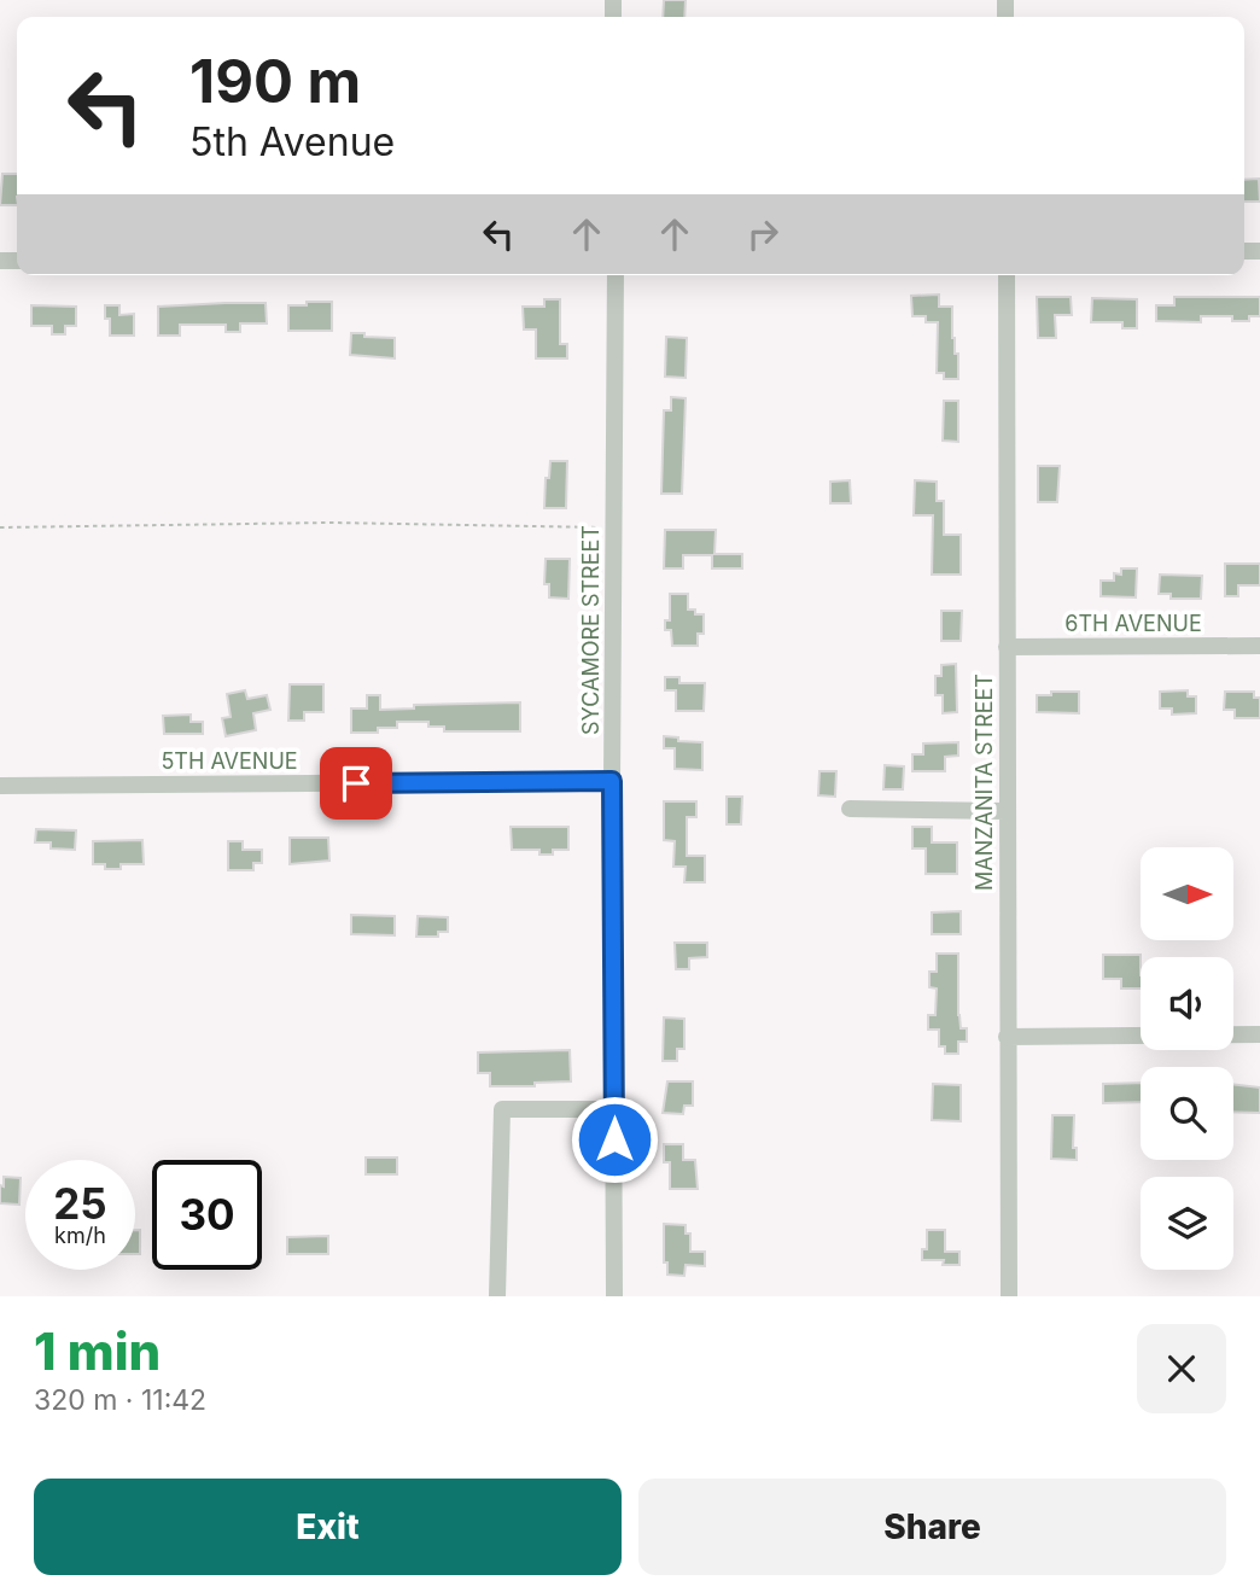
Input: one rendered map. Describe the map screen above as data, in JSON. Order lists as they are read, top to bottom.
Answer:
{
  "streets": {
    "street": [
      "6TH AVENUE",
      "SYCAMORE STREET",
      "5TH AVENUE",
      "MANZANITA STREET"
    ]
  },
  "crossings": [
    ["6TH AVENUE", "MANZANITA STREET"],
    ["SYCAMORE STREET", "5TH AVENUE"]
  ],
  "north": "right",
  "page": {
    "turn": ["190 m", "5th Avenue"],
    "speed": "25 km/h",
    "limit": "30",
    "heading": ["1 min", "320 m · 11:42"],
    "buttons": ["Exit", "Share"]
  }
}
